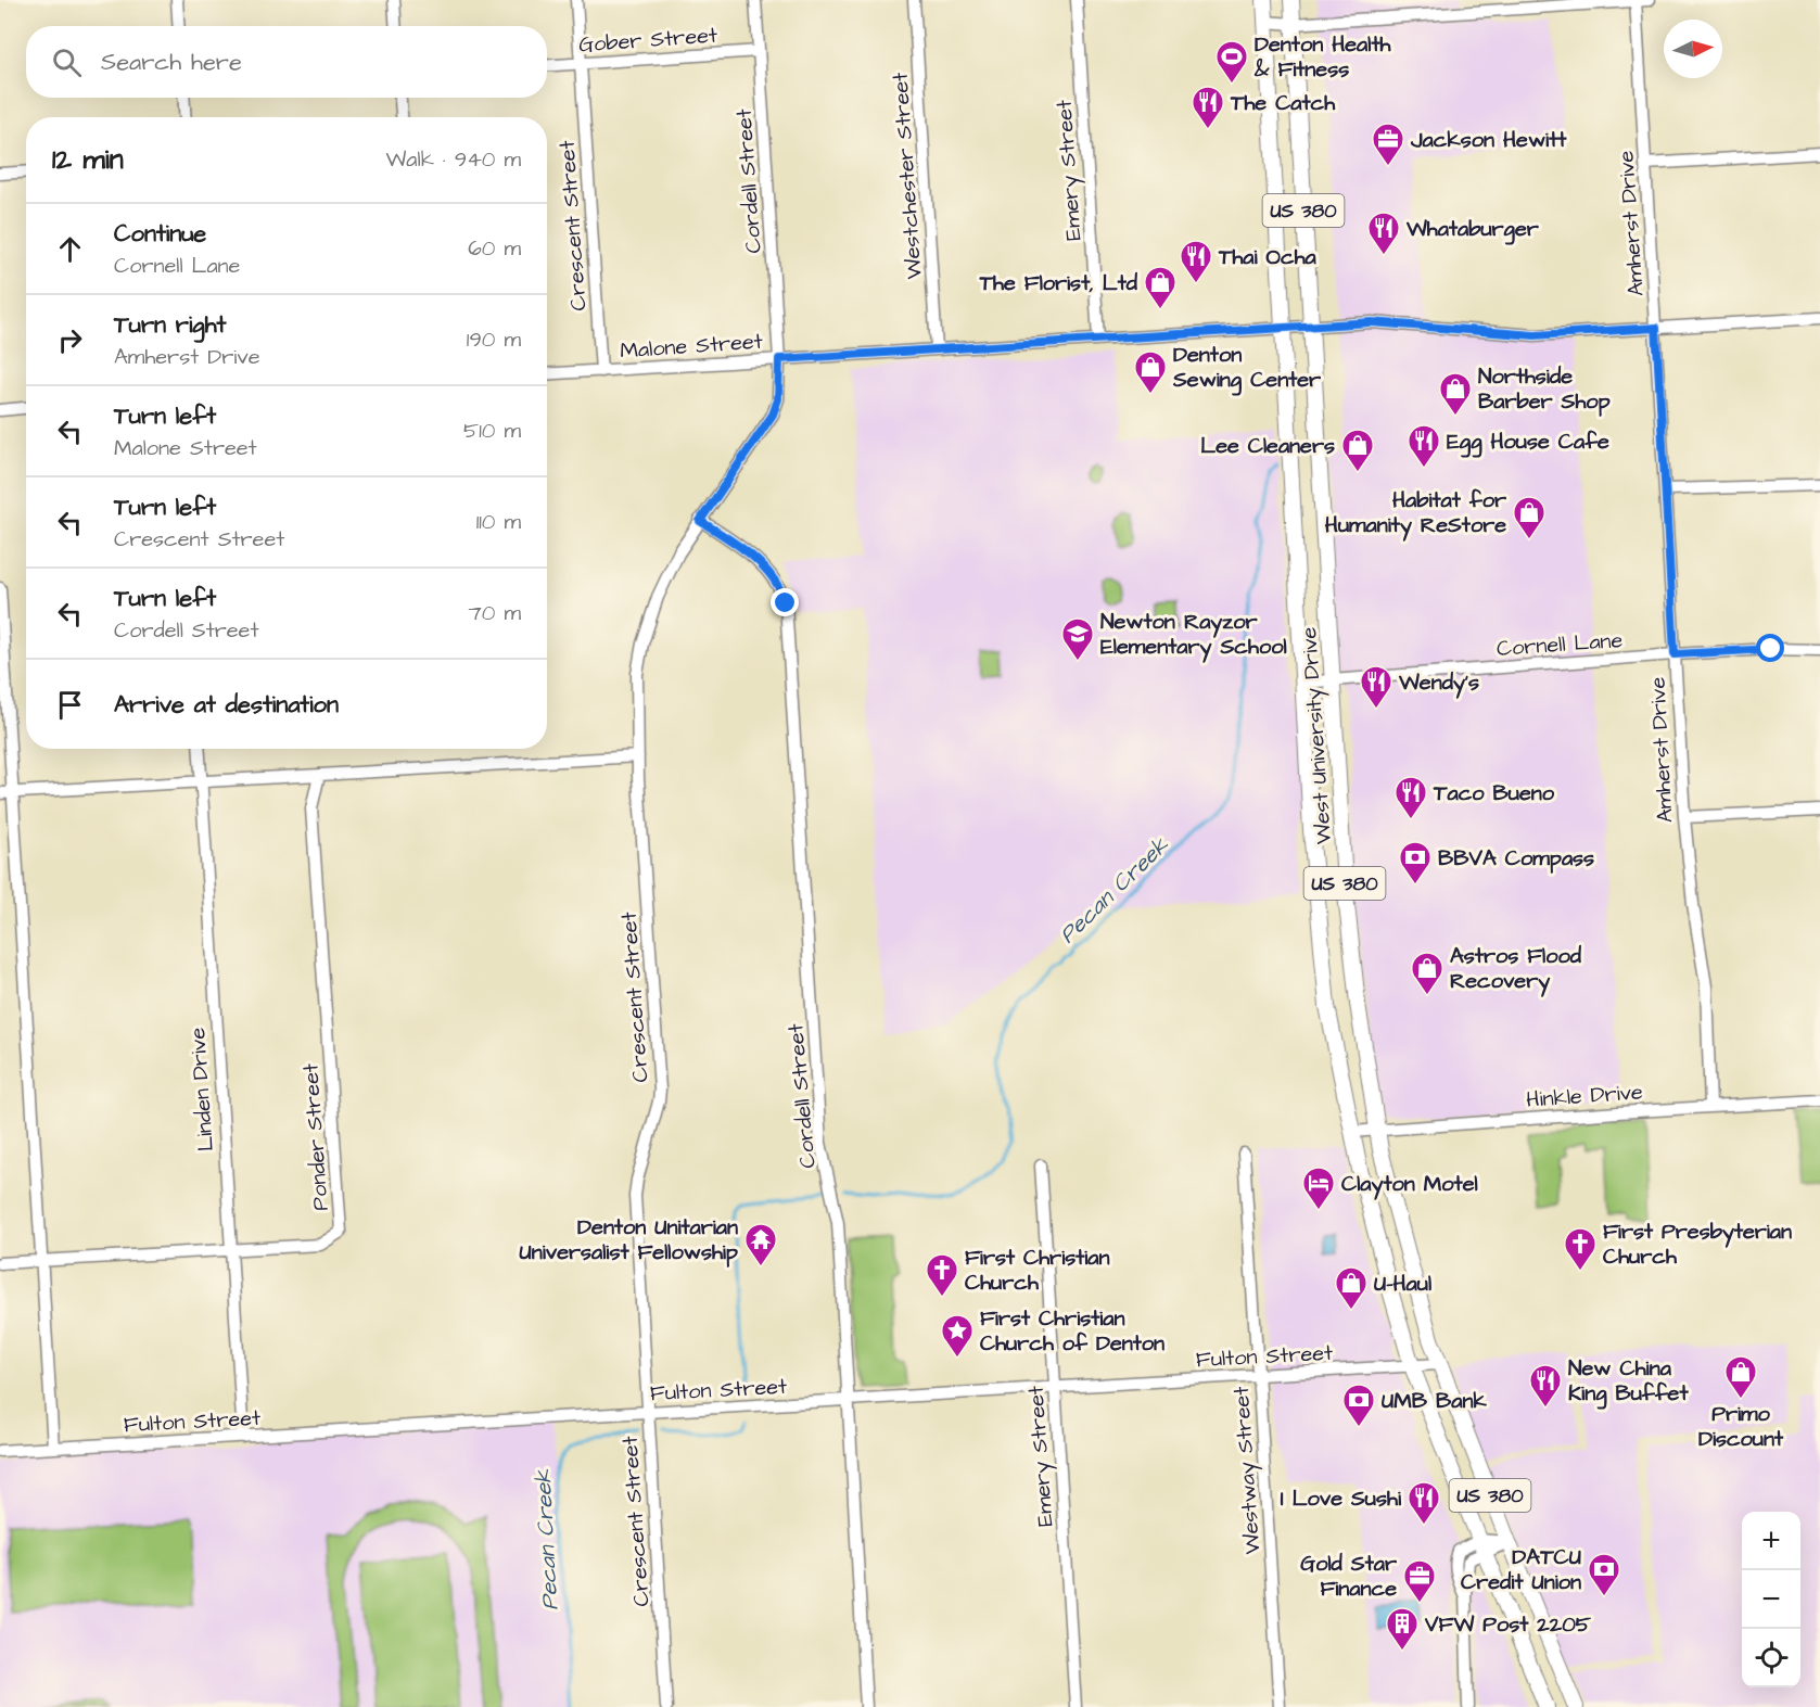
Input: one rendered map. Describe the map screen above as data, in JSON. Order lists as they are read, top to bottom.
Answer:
{
  "streets": {
    "main road": ["US 380", "West University Drive"],
    "street": [
      "Gober Street",
      "Emery Street",
      "Westchester Street",
      "Cordell Street",
      "Amherst Drive",
      "Crescent Street",
      "Malone Street",
      "Cornell Lane",
      "Linden Drive",
      "Hinkle Drive",
      "Ponder Street",
      "Fulton Street",
      "Westway Street"
    ]
  },
  "crossings": [
    ["Gober Street", "Cordell Street"],
    ["Gober Street", "Crescent Street"],
    ["Emery Street", "Malone Street"],
    ["Emery Street", "Fulton Street"],
    ["Westchester Street", "Malone Street"],
    ["Cordell Street", "Crescent Street"],
    ["Cordell Street", "Malone Street"],
    ["Cordell Street", "Fulton Street"],
    ["Amherst Drive", "Malone Street"],
    ["Amherst Drive", "Cornell Lane"],
    ["Amherst Drive", "Hinkle Drive"],
    ["Crescent Street", "Malone Street"],
    ["Crescent Street", "Fulton Street"],
    ["Malone Street", "West University Drive"],
    ["Cornell Lane", "West University Drive"],
    ["West University Drive", "Hinkle Drive"],
    ["West University Drive", "Fulton Street"],
    ["Linden Drive", "Ponder Street"],
    ["Linden Drive", "Fulton Street"],
    ["Fulton Street", "Westway Street"]
  ],
  "water": ["Pecan Creek"],
  "places": {
    "sports": ["Denton Health & Fitness"],
    "restaurant": [
      "The Catch",
      "Whataburger",
      "Thai Ocha",
      "Egg House Cafe",
      "Wendy's",
      "Taco Bueno",
      "New China King Buffet",
      "I Love Sushi"
    ],
    "office": ["Jackson Hewitt", "Gold Star Finance"],
    "shop": [
      "The Florist, Ltd",
      "Denton Sewing Center",
      "Northside Barber Shop",
      "Lee Cleaners",
      "Habitat for Humanity ReStore",
      "Astros Flood Recovery",
      "U-Haul",
      "Primo Discount"
    ],
    "school or university": ["Newton Rayzor Elementary School"],
    "bank": ["BBVA Compass", "UMB Bank", "DATCU Credit Union"],
    "hotel": ["Clayton Motel"],
    "temple": ["Denton Unitarian Universalist Fellowship"],
    "church": ["First Presbyterian Church", "First Christian Church"],
    "place": ["First Christian Church of Denton"],
    "building": ["VFW Post 2205"]
  },
  "north": "right",
  "page": {
    "search": "Search here",
    "heading": ["12 min", "Walk · 940 m"],
    "list": [
      ["Continue", "Cornell Lane", "60 m"],
      ["Turn right", "Amherst Drive", "190 m"],
      ["Turn left", "Malone Street", "510 m"],
      ["Turn left", "Crescent Street", "110 m"],
      ["Turn left", "Cordell Street", "70 m"],
      "Arrive at destination"
    ],
    "map_buttons": ["+", "−"]
  }
}
